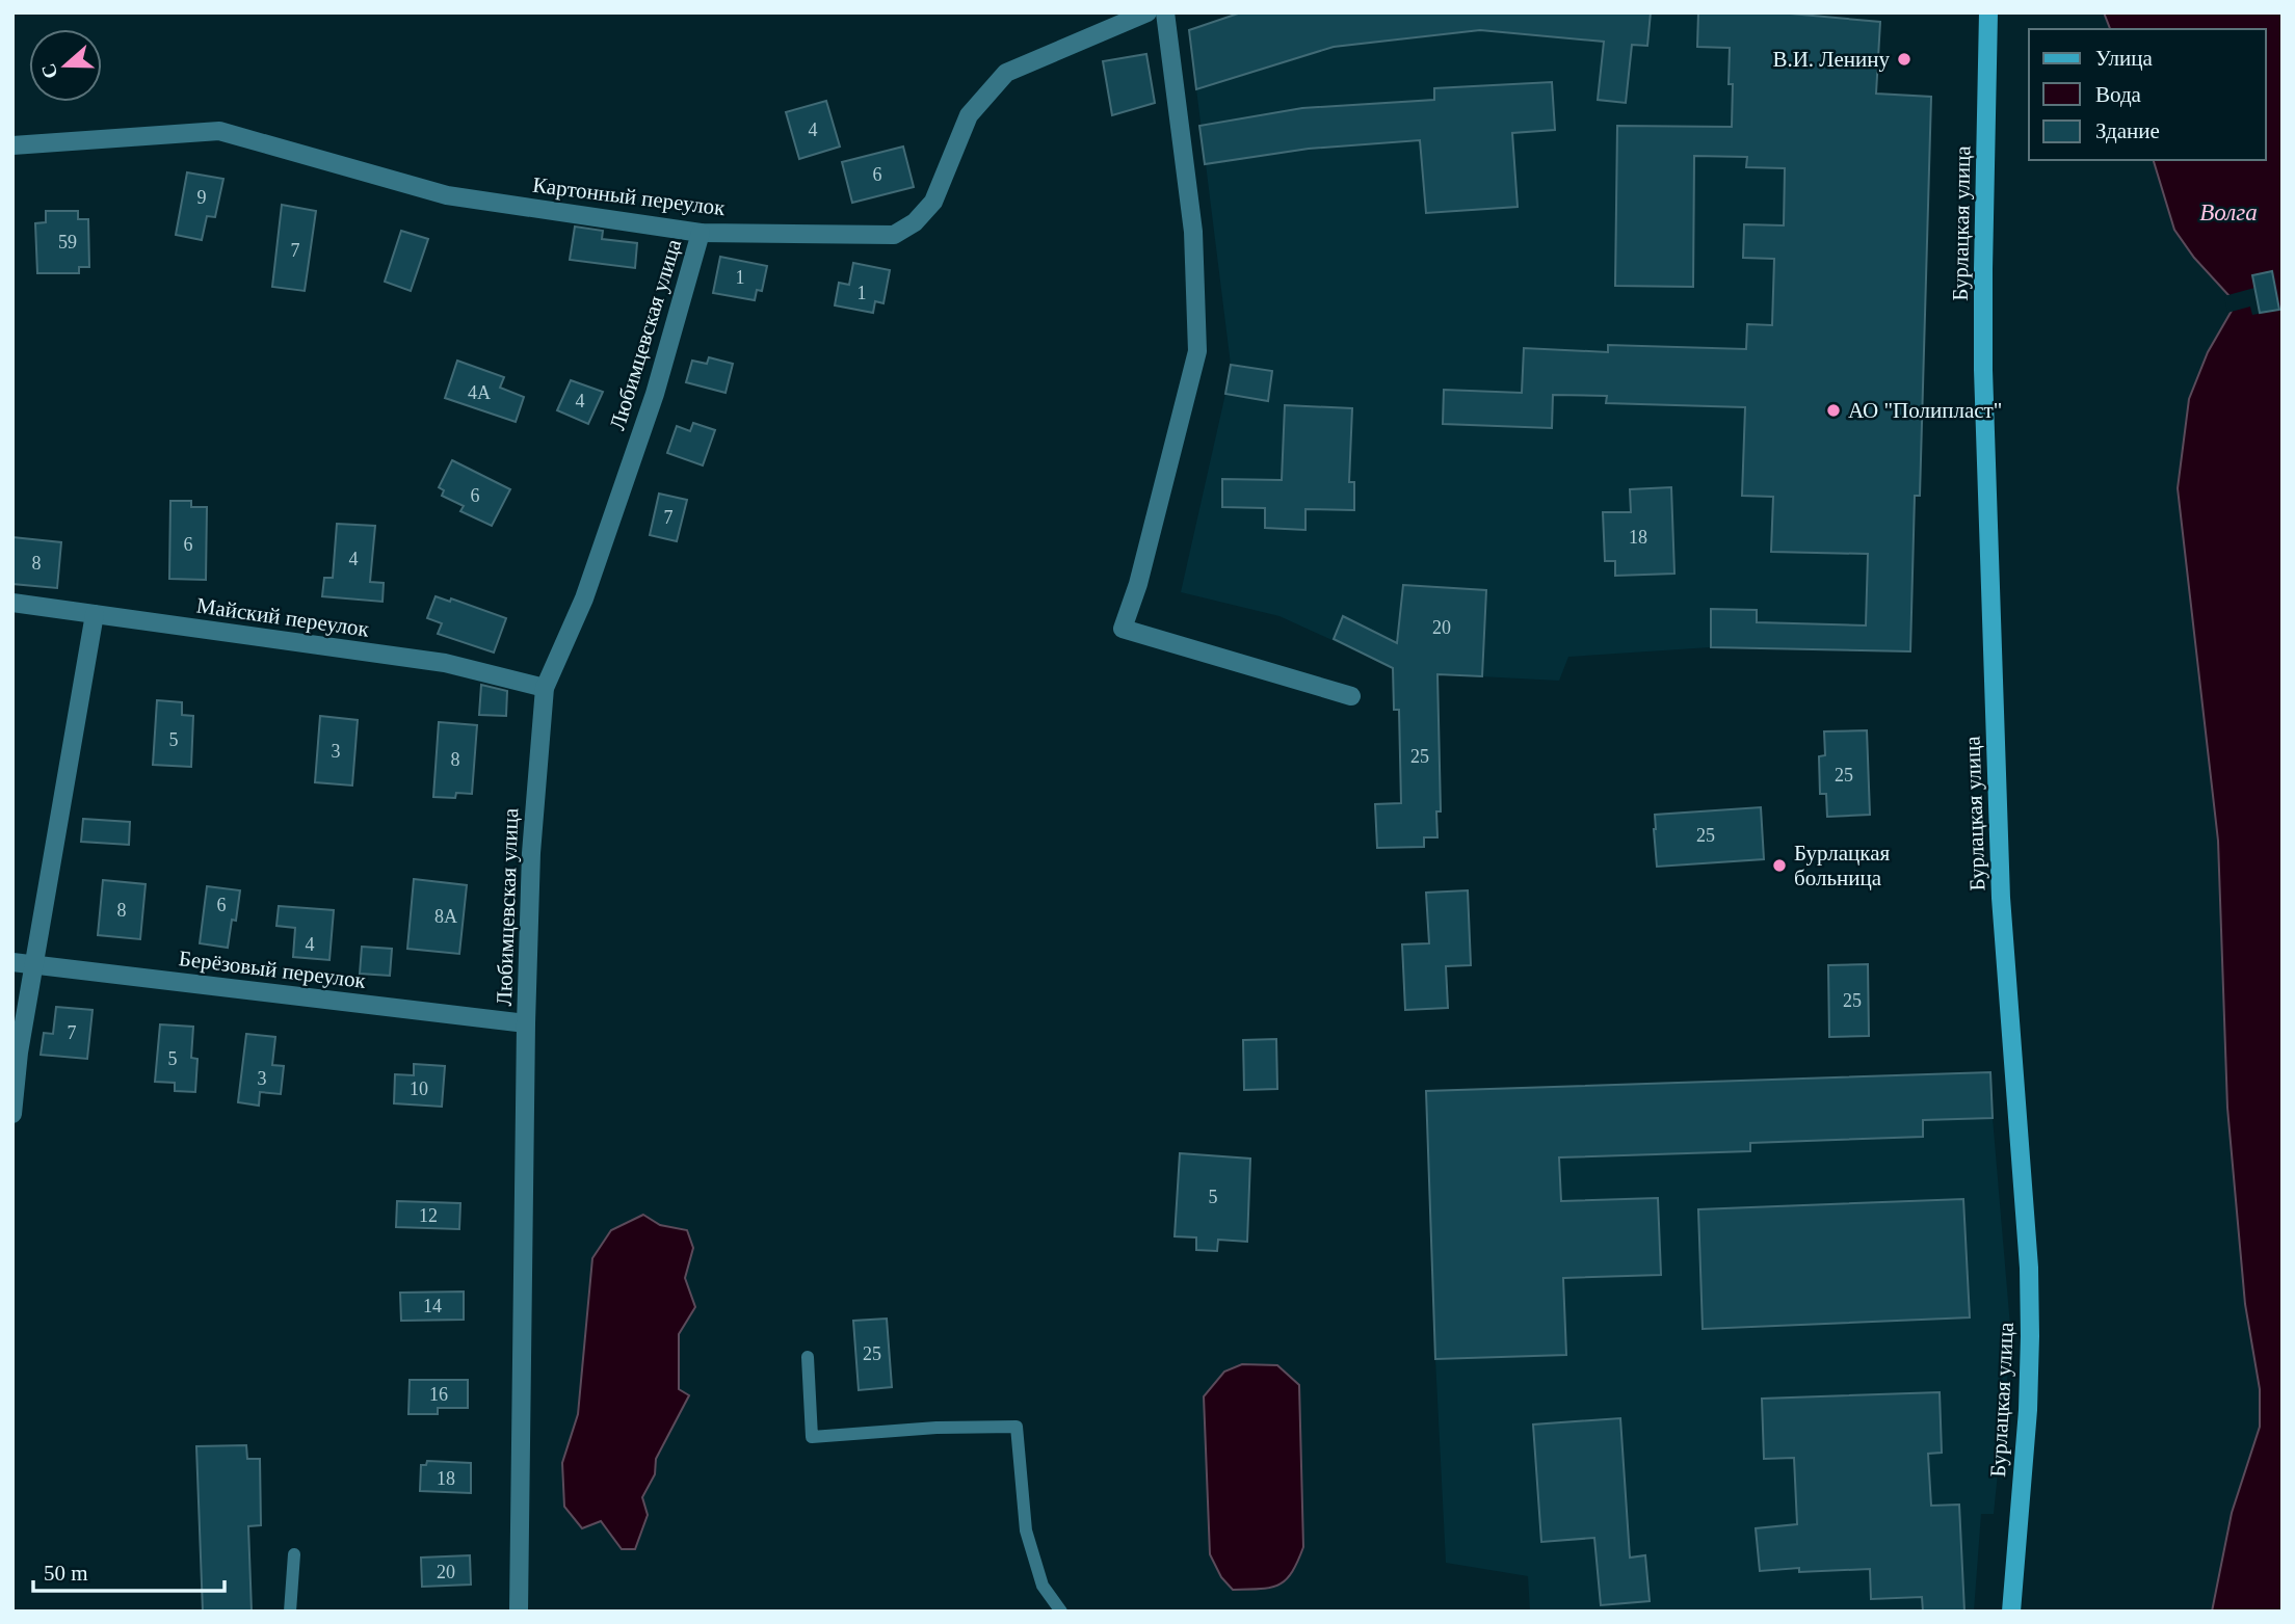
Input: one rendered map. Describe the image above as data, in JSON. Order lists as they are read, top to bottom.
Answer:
{
  "streets": {
    "main road": ["Бурлацкая улица"],
    "street": [
      "Картонный переулок",
      "Любимцевская улица",
      "Майский переулок",
      "Берёзовый переулок"
    ]
  },
  "crossings": [
    ["Картонный переулок", "Любимцевская улица"],
    ["Любимцевская улица", "Майский переулок"],
    ["Любимцевская улица", "Берёзовый переулок"]
  ],
  "water": ["Волга"],
  "places": ["В.И. Ленину", "АО \"Полипласт\"", "Бурлацкая больница"],
  "house_numbers": [
    "4",
    "6",
    "9",
    "59",
    "7",
    "1",
    "1",
    "4А",
    "4",
    "6",
    "7",
    "18",
    "6",
    "4",
    "8",
    "20",
    "5",
    "3",
    "25",
    "8",
    "25",
    "25",
    "6",
    "8",
    "8А",
    "4",
    "25",
    "7",
    "5",
    "3",
    "10",
    "5",
    "12",
    "14",
    "25",
    "16",
    "18",
    "20"
  ],
  "legend": ["Улица", "Вода", "Здание"],
  "scale_bar": "50 m",
  "north": "left"
}
